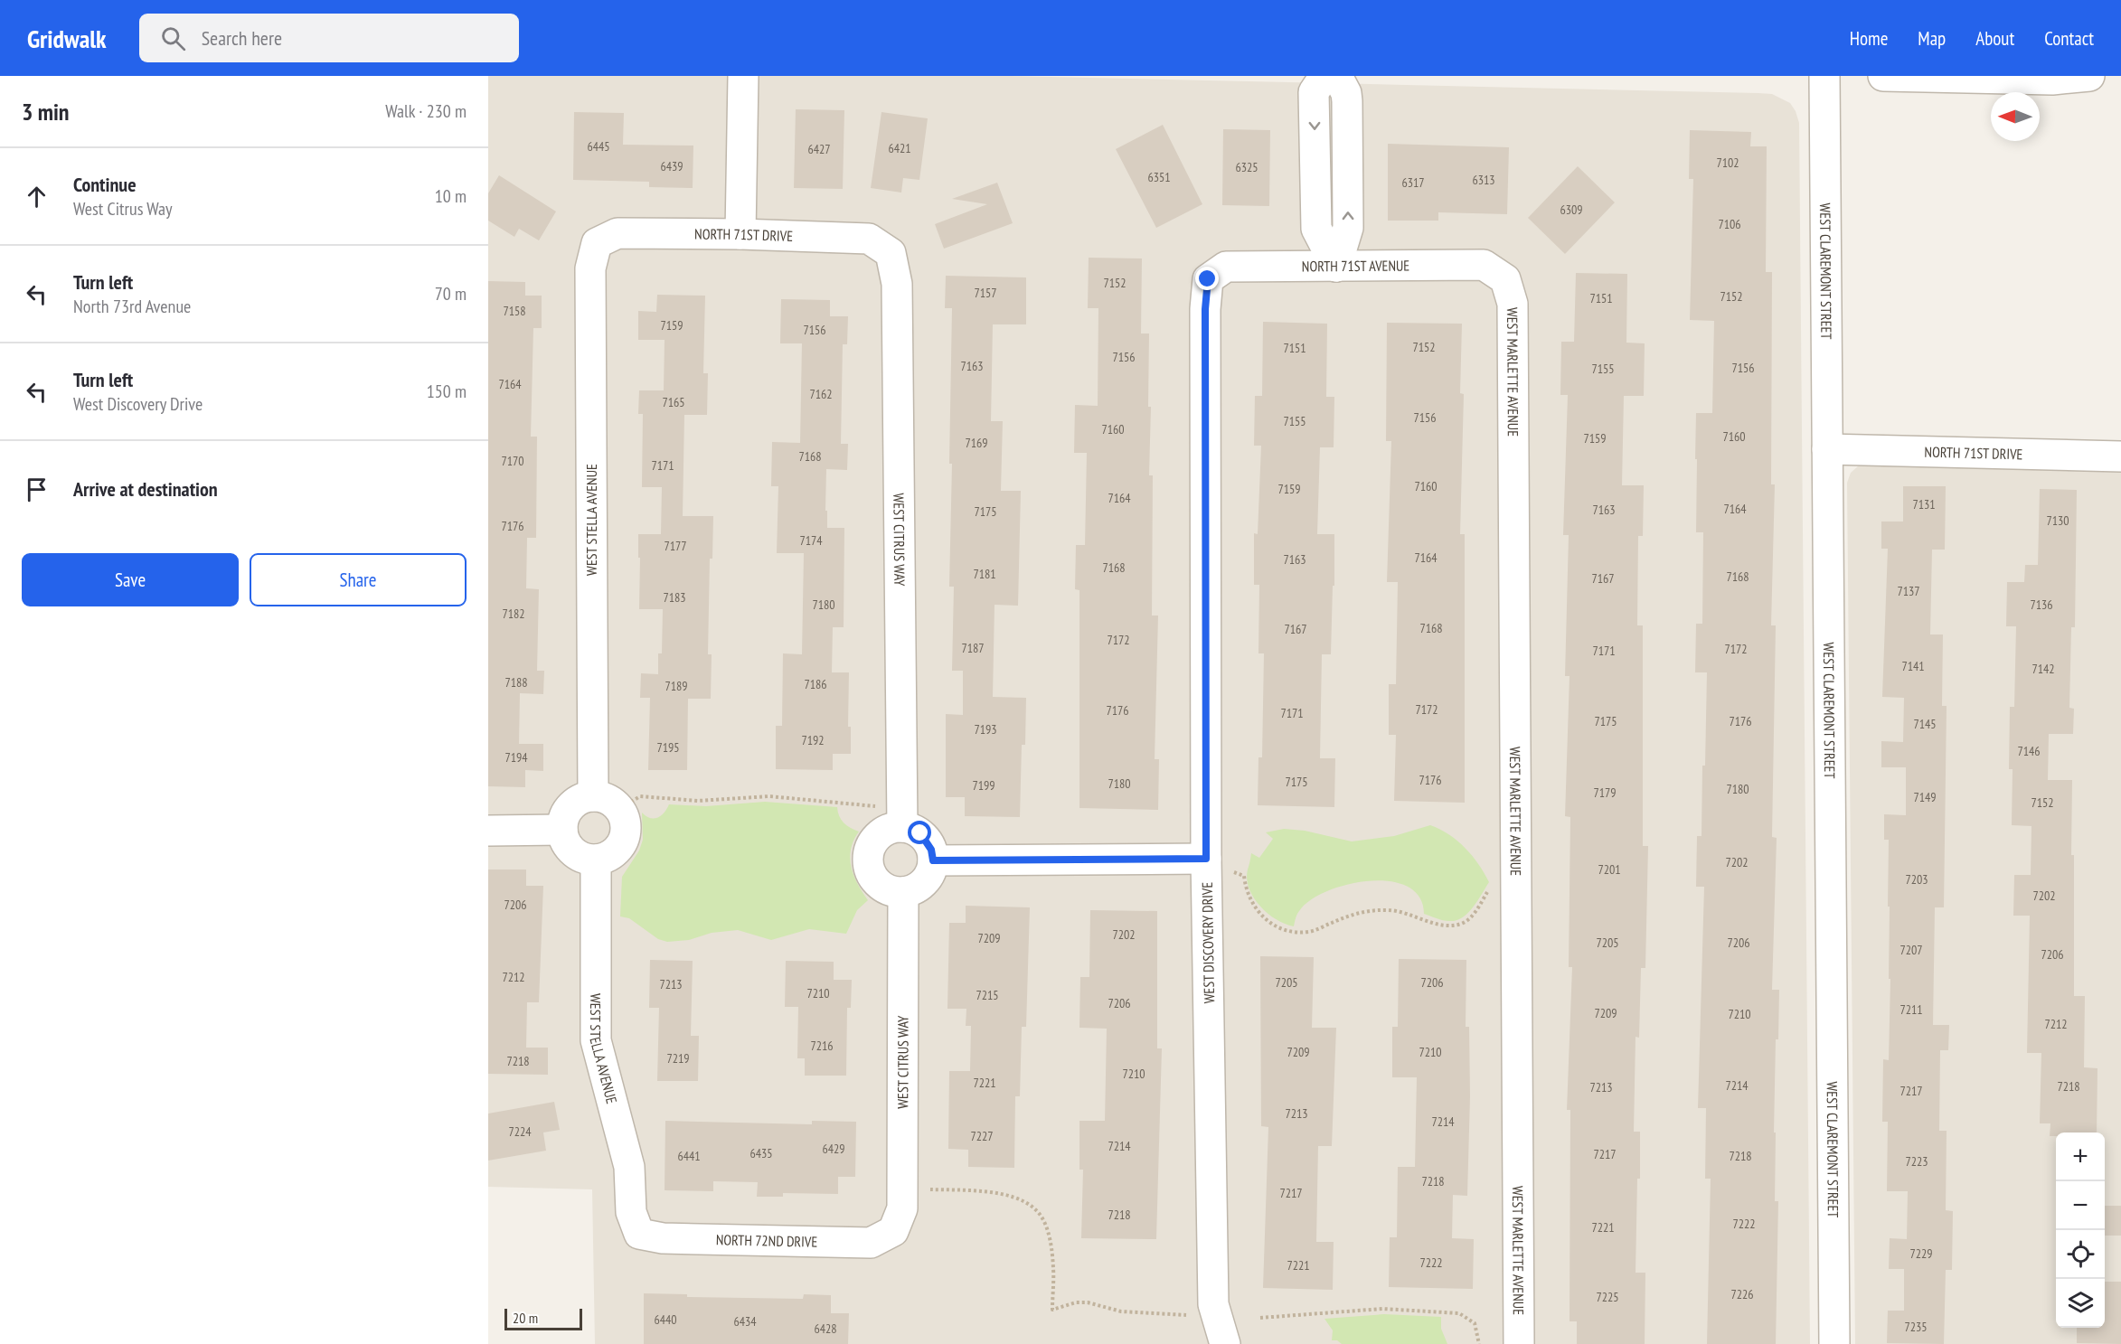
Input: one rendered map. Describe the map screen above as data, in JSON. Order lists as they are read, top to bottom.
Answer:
{
  "streets": {
    "street": [
      "NORTH 71ST DRIVE",
      "NORTH 71ST AVENUE",
      "WEST CLAREMONT STREET",
      "WEST MARLETTE AVENUE",
      "WEST STELLA AVENUE",
      "WEST CITRUS WAY",
      "WEST DISCOVERY DRIVE",
      "NORTH 72ND DRIVE"
    ]
  },
  "crossings": [
    ["NORTH 71ST DRIVE", "WEST CLAREMONT STREET"],
    ["NORTH 71ST DRIVE", "WEST STELLA AVENUE"],
    ["NORTH 71ST DRIVE", "WEST CITRUS WAY"],
    ["NORTH 71ST AVENUE", "WEST MARLETTE AVENUE"],
    ["NORTH 71ST AVENUE", "WEST DISCOVERY DRIVE"],
    ["WEST STELLA AVENUE", "NORTH 72ND DRIVE"],
    ["WEST CITRUS WAY", "NORTH 72ND DRIVE"]
  ],
  "house_numbers": [
    "6445",
    "6421",
    "6427",
    "7102",
    "6439",
    "6325",
    "6351",
    "6313",
    "6317",
    "6309",
    "7106",
    "7152",
    "7157",
    "7152",
    "7151",
    "7158",
    "7159",
    "7156",
    "7152",
    "7151",
    "7156",
    "7163",
    "7156",
    "7155",
    "7164",
    "7162",
    "7165",
    "7156",
    "7155",
    "7160",
    "7160",
    "7159",
    "7169",
    "7168",
    "7170",
    "7171",
    "7160",
    "7159",
    "7164",
    "7131",
    "7164",
    "7163",
    "7175",
    "7130",
    "7176",
    "7174",
    "7177",
    "7164",
    "7163",
    "7168",
    "7181",
    "7168",
    "7167",
    "7137",
    "7183",
    "7180",
    "7136",
    "7182",
    "7168",
    "7167",
    "7172",
    "7187",
    "7172",
    "7171",
    "7141",
    "7142",
    "7188",
    "7186",
    "7189",
    "7172",
    "7176",
    "7171",
    "7175",
    "7176",
    "7145",
    "7193",
    "7192",
    "7195",
    "7146",
    "7194",
    "7176",
    "7175",
    "7180",
    "7199",
    "7180",
    "7179",
    "7149",
    "7152",
    "7202",
    "7201",
    "7203",
    "7202",
    "7206",
    "7202",
    "7209",
    "7205",
    "7206",
    "7207",
    "7206",
    "7212",
    "7205",
    "7206",
    "7213",
    "7210",
    "7215",
    "7206",
    "7211",
    "7209",
    "7210",
    "7212",
    "7216",
    "7209",
    "7210",
    "7219",
    "7218",
    "7210",
    "7221",
    "7214",
    "7218",
    "7213",
    "7217",
    "7213",
    "7214",
    "7224",
    "7227",
    "7214",
    "6429",
    "6435",
    "7217",
    "6441",
    "7218",
    "7223",
    "7218",
    "7217",
    "7218",
    "7222",
    "7221",
    "7229",
    "7222",
    "7221",
    "7226",
    "7225",
    "6440",
    "6434",
    "7235",
    "6428"
  ],
  "scale_bar": "20 m",
  "north": "left",
  "page": {
    "header": "Gridwalk",
    "search": "Search here",
    "nav": [
      "Home",
      "Map",
      "About",
      "Contact"
    ],
    "heading": ["3 min", "Walk · 230 m"],
    "list": [
      ["Continue", "West Citrus Way", "10 m"],
      ["Turn left", "North 73rd Avenue", "70 m"],
      ["Turn left", "West Discovery Drive", "150 m"],
      "Arrive at destination"
    ],
    "buttons": ["Save", "Share"],
    "map_buttons": ["+", "−"],
    "scale": "20 m"
  }
}
